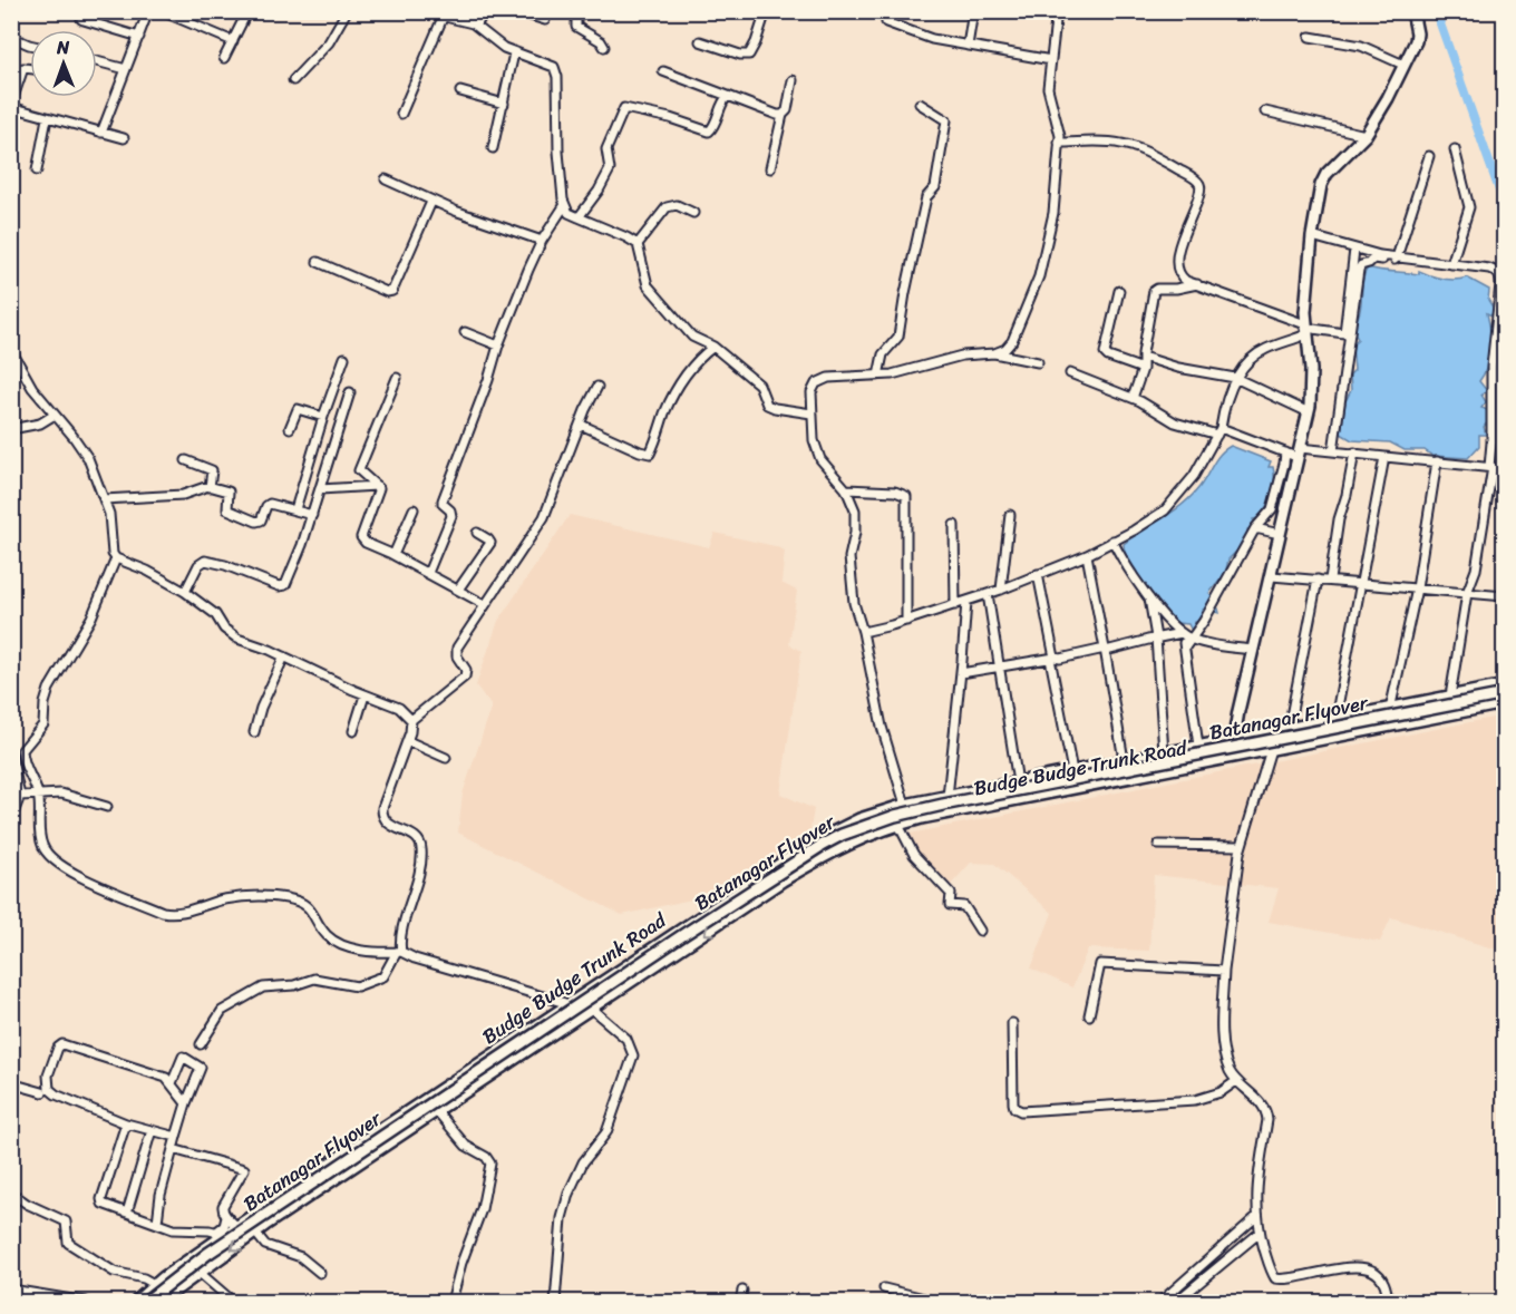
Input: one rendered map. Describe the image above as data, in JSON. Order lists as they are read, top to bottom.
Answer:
{
  "streets": {
    "street": ["Batanagar Flyover", "Budge Budge Trunk Road"]
  },
  "north": "top"
}
